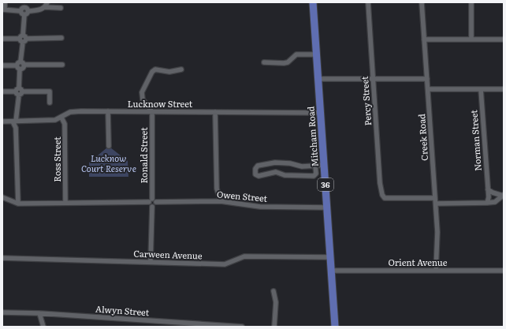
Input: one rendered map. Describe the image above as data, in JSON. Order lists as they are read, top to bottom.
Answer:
{
  "streets": {
    "main road": ["Mitcham Road", "36"],
    "street": [
      "Percy Street",
      "Lucknow Street",
      "Creek Road",
      "Norman Street",
      "Ronald Street",
      "Ross Street",
      "Owen Street",
      "Carween Avenue",
      "Orient Avenue",
      "Alwyn Street"
    ]
  },
  "crossings": [
    ["Percy Street", "Creek Road"],
    ["Lucknow Street", "Mitcham Road"],
    ["Lucknow Street", "Ronald Street"],
    ["Lucknow Street", "Ross Street"],
    ["Mitcham Road", "Owen Street"],
    ["Mitcham Road", "Carween Avenue"],
    ["Mitcham Road", "Orient Avenue"],
    ["Creek Road", "Orient Avenue"],
    ["Ronald Street", "Owen Street"],
    ["Ross Street", "Owen Street"]
  ],
  "parks": ["Lucknow Court Reserve"]
}
